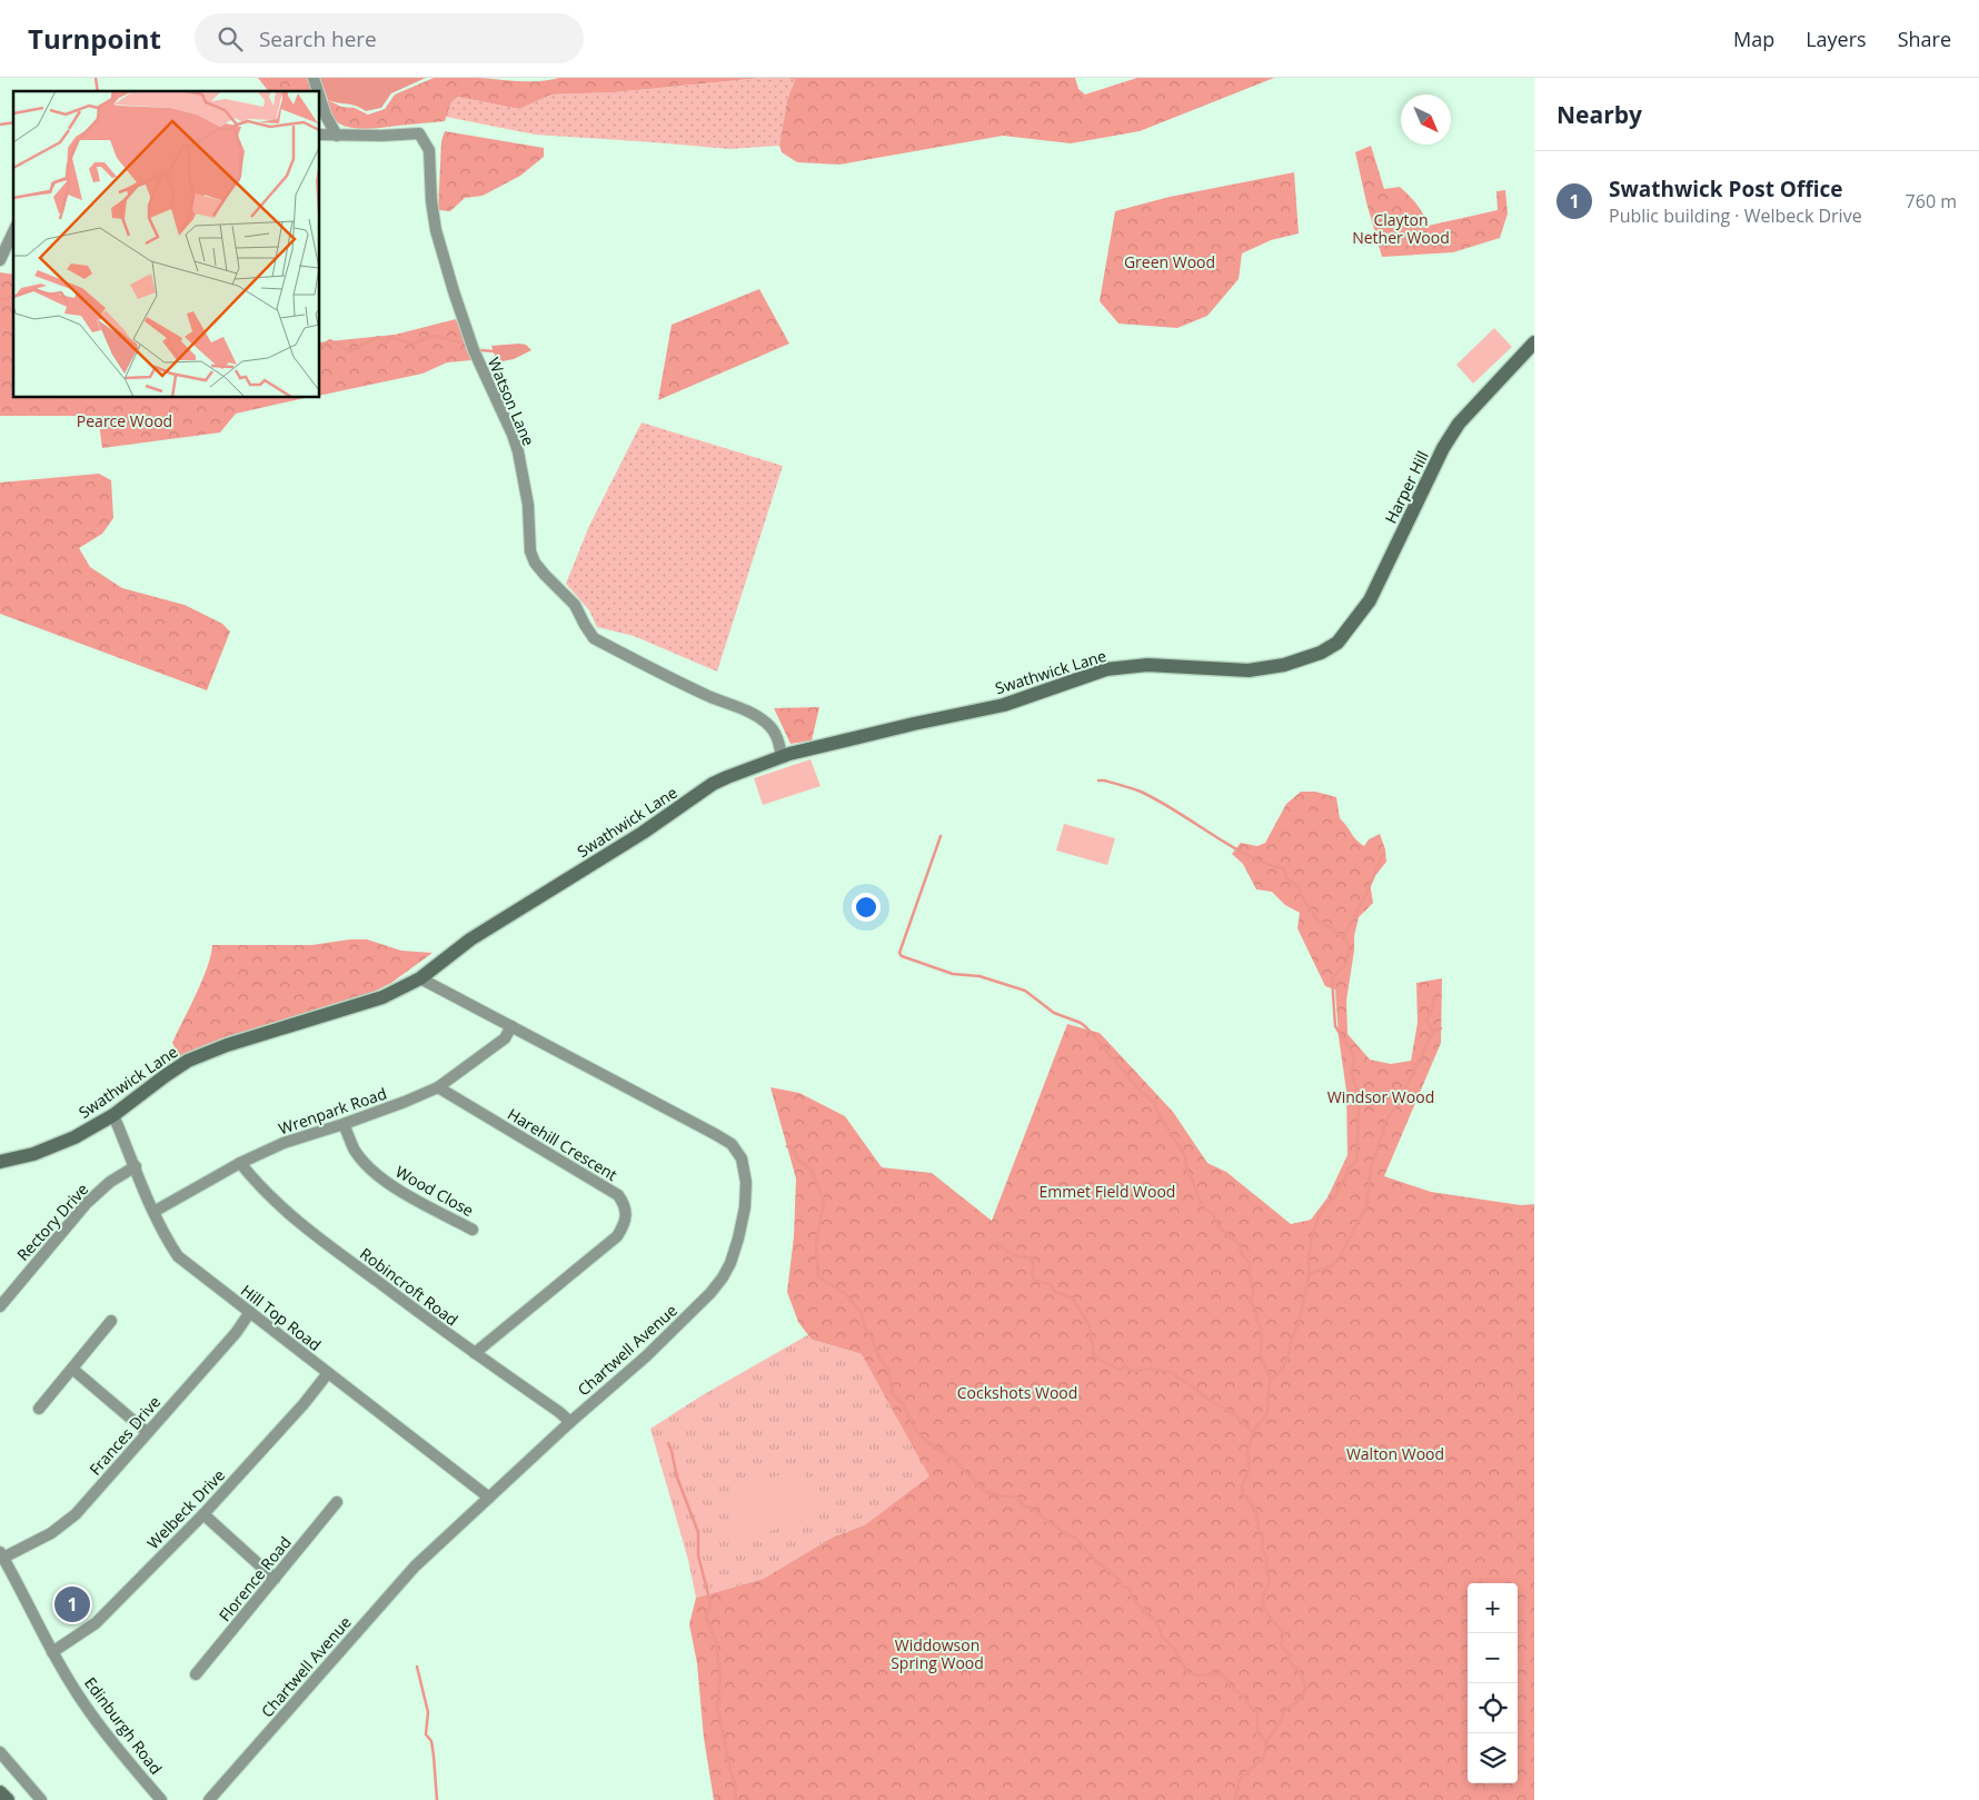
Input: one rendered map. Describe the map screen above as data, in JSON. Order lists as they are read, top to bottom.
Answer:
{
  "streets": {
    "street": [
      "Watson Lane",
      "Harper Hill",
      "Swathwick Lane",
      "Wrenpark Road",
      "Harehill Crescent",
      "Wood Close",
      "Rectory Drive",
      "Robincroft Road",
      "Hill Top Road",
      "Chartwell Avenue",
      "Frances Drive",
      "Welbeck Drive",
      "Florence Road",
      "Edinburgh Road"
    ]
  },
  "crossings": [
    ["Watson Lane", "Swathwick Lane"],
    ["Harper Hill", "Swathwick Lane"],
    ["Swathwick Lane", "Hill Top Road"],
    ["Swathwick Lane", "Chartwell Avenue"],
    ["Wrenpark Road", "Harehill Crescent"],
    ["Wrenpark Road", "Wood Close"],
    ["Wrenpark Road", "Robincroft Road"],
    ["Wrenpark Road", "Hill Top Road"],
    ["Wrenpark Road", "Chartwell Avenue"],
    ["Harehill Crescent", "Robincroft Road"],
    ["Rectory Drive", "Hill Top Road"],
    ["Robincroft Road", "Chartwell Avenue"],
    ["Hill Top Road", "Chartwell Avenue"],
    ["Hill Top Road", "Frances Drive"],
    ["Hill Top Road", "Welbeck Drive"],
    ["Frances Drive", "Edinburgh Road"],
    ["Welbeck Drive", "Edinburgh Road"]
  ],
  "parks": [
    "Clayton Nether Wood",
    "Green Wood",
    "Pearce Wood",
    "Windsor Wood",
    "Emmet Field Wood",
    "Cockshots Wood",
    "Walton Wood",
    "Widdowson Spring Wood"
  ],
  "north": "bottom right",
  "page": {
    "header": "Turnpoint",
    "search": "Search here",
    "nav": ["Map", "Layers", "Share"],
    "heading": "Nearby",
    "list": [
      {
        "mark": "1",
        "name": "Swathwick Post Office",
        "note": "Public building · Welbeck Drive",
        "value": "760 m"
      }
    ],
    "map_buttons": ["+", "−"],
    "pins": "1"
  }
}
